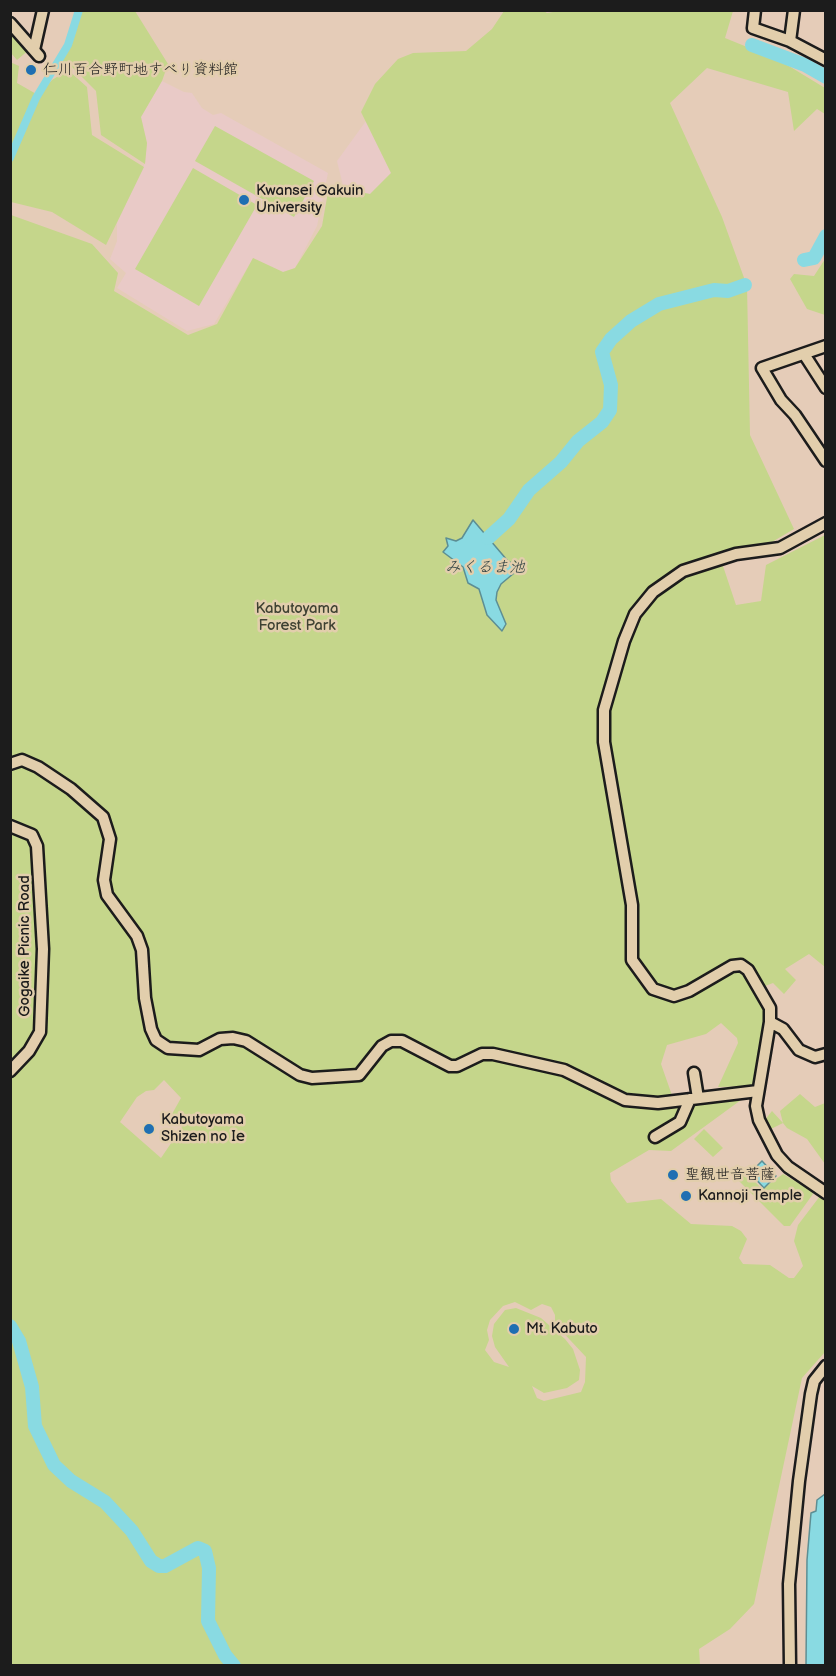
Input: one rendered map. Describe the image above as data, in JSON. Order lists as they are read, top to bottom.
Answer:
{
  "streets": {
    "street": ["Gogaike Picnic Road"]
  },
  "water": ["みくるま池"],
  "parks": ["Kabutoyama Forest Park"],
  "places": [
    "仁川百合野町地すべり資料館",
    "Kwansei Gakuin University",
    "Kabutoyama Shizen no Ie",
    "聖観世音菩薩",
    "Kannoji Temple",
    "Mt. Kabuto"
  ]
}
